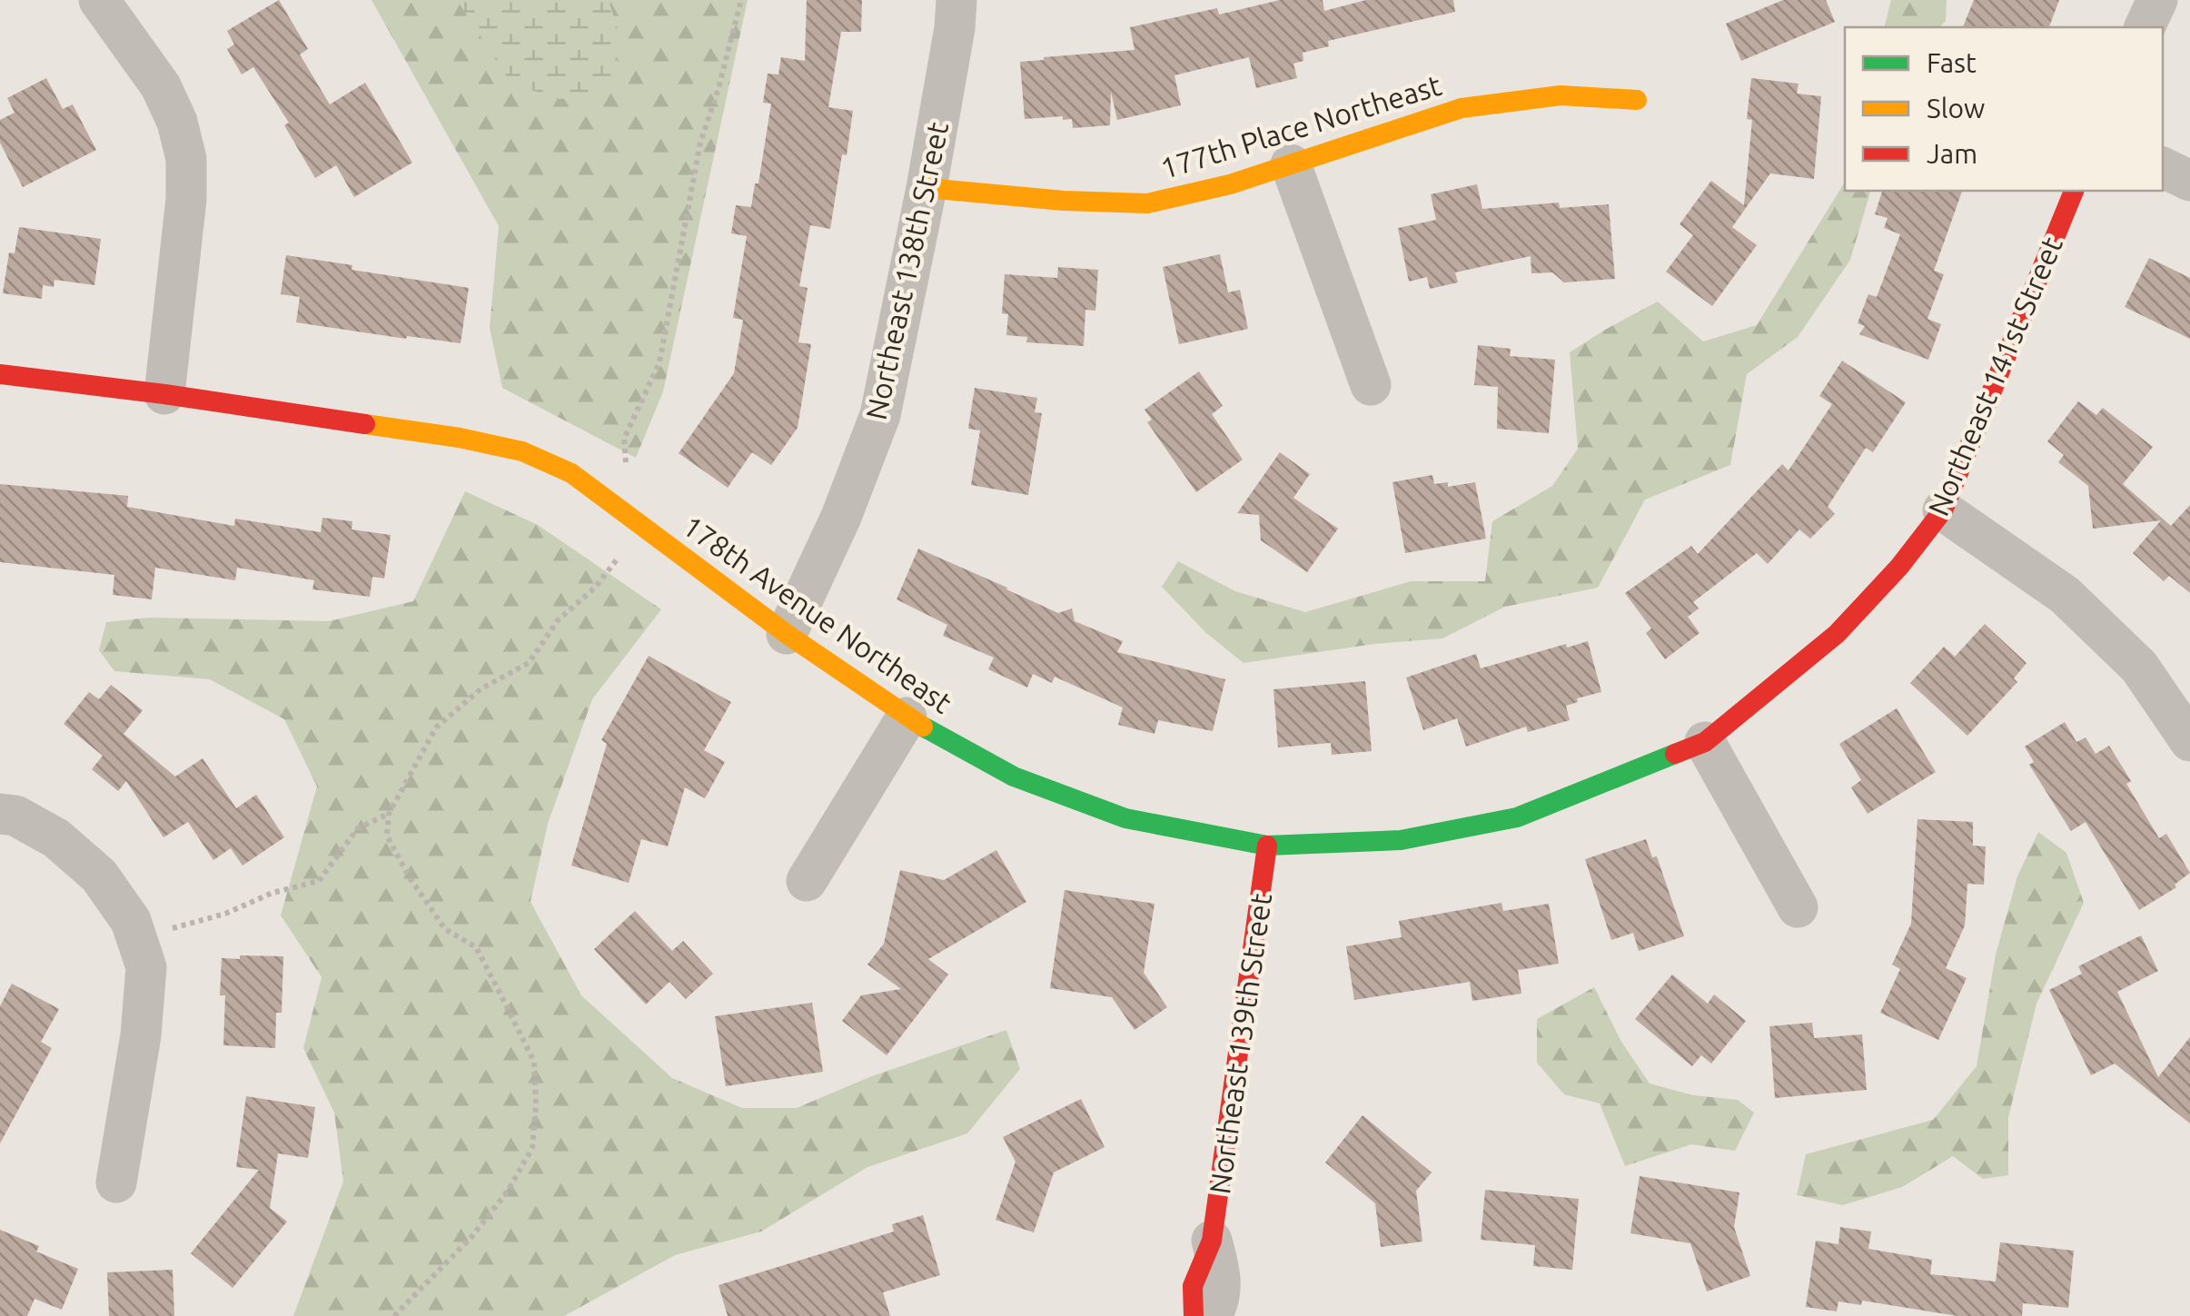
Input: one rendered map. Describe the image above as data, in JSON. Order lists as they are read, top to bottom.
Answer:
{
  "streets": {
    "street": [
      "177th Place Northeast",
      "Northeast 138th Street",
      "Northeast 141st Street",
      "178th Avenue Northeast",
      "Northeast 139th Street"
    ]
  },
  "crossings": [
    ["177th Place Northeast", "Northeast 138th Street"],
    ["Northeast 138th Street", "178th Avenue Northeast"],
    ["Northeast 141st Street", "178th Avenue Northeast"],
    ["178th Avenue Northeast", "Northeast 139th Street"]
  ],
  "legend": ["Fast", "Slow", "Jam"]
}
